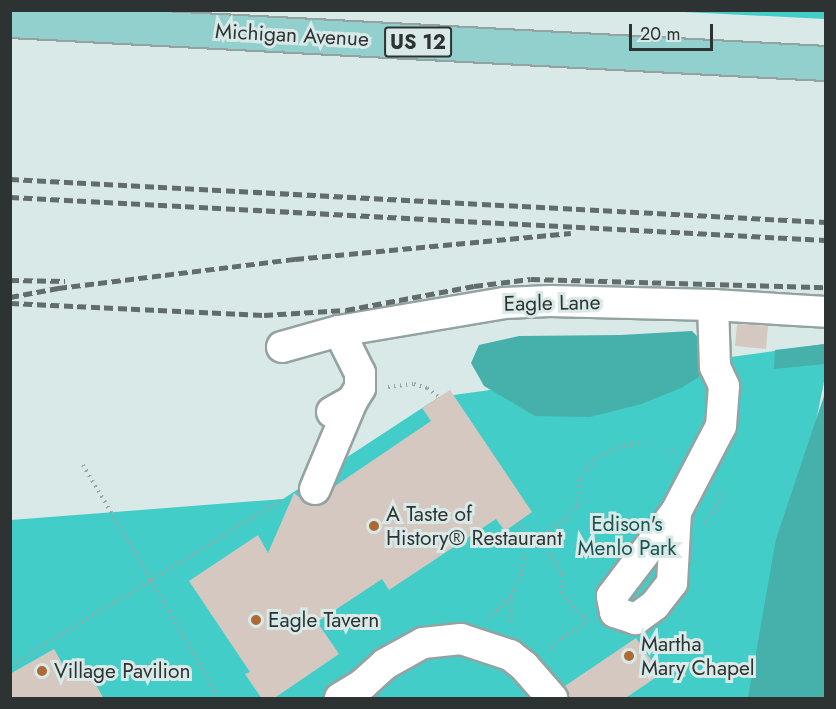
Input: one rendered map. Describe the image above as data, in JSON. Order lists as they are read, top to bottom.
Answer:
{
  "streets": {
    "main road": ["Michigan Avenue", "US 12"],
    "street": ["Eagle Lane"]
  },
  "parks": ["Edison's Menlo Park"],
  "places": [
    "A Taste of History® Restaurant",
    "Eagle Tavern",
    "Martha Mary Chapel",
    "Village Pavilion"
  ],
  "scale_bar": "20 m"
}
